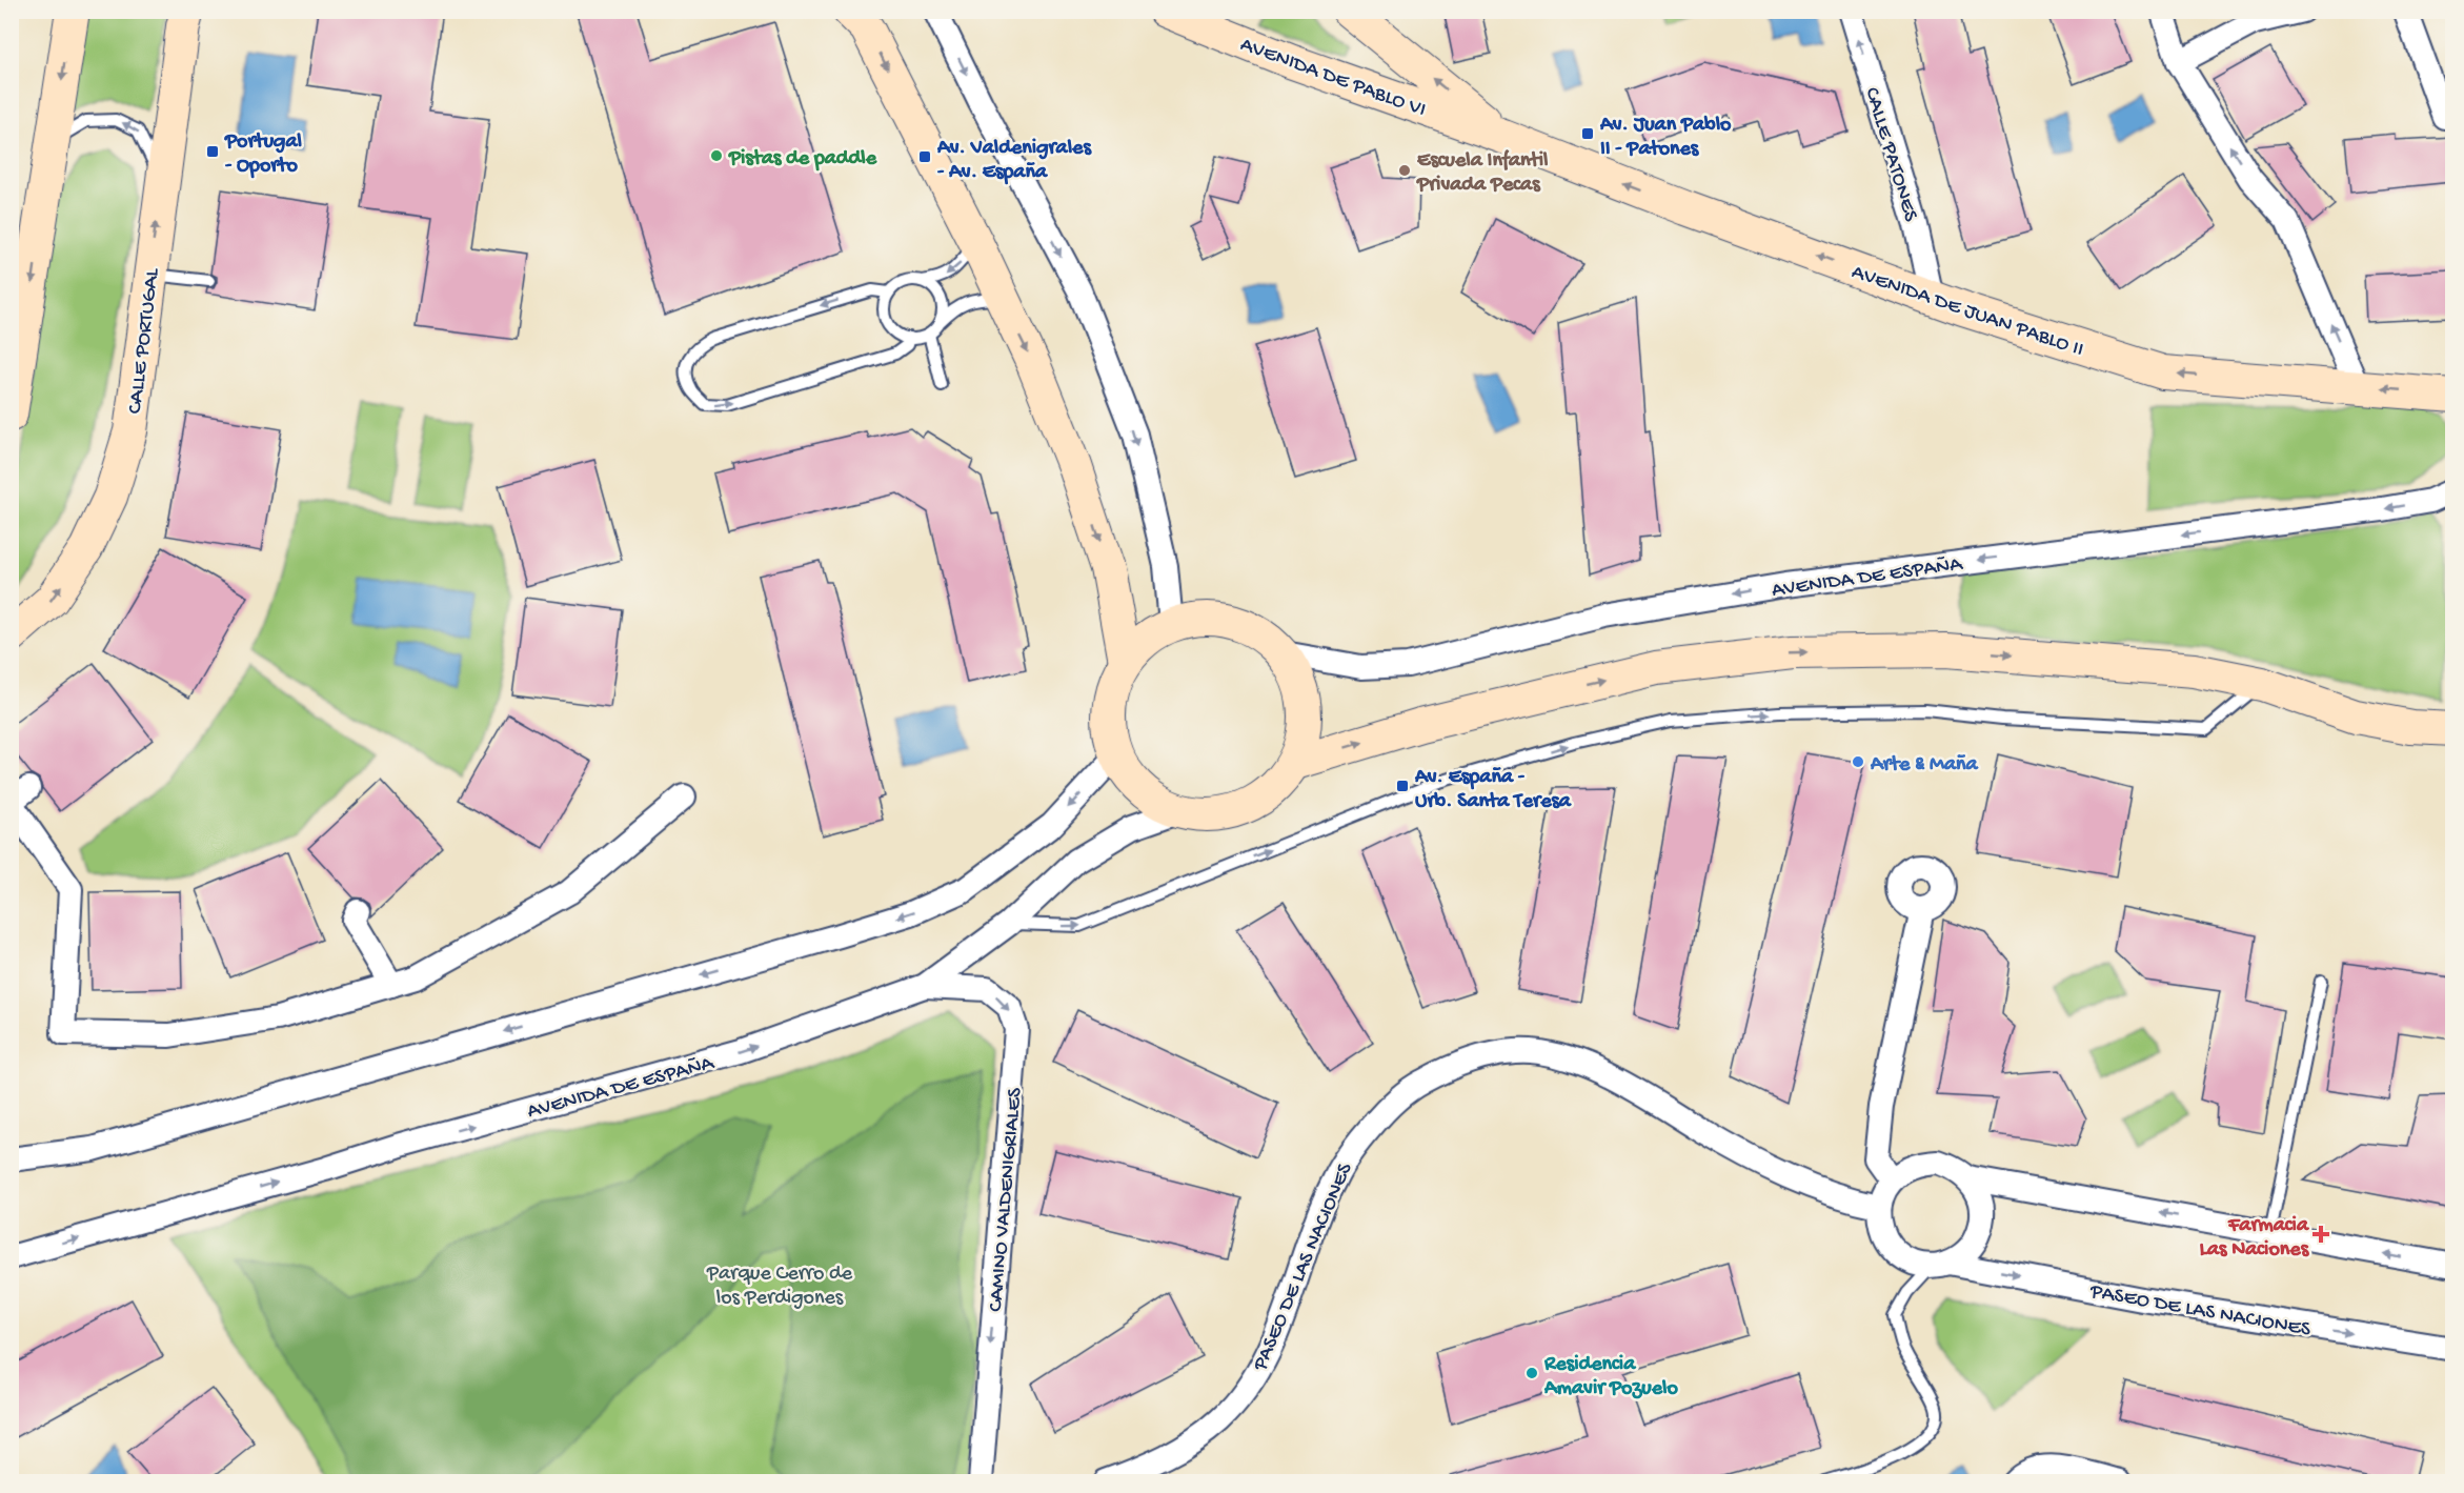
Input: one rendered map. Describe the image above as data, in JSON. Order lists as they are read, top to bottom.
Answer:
{
  "streets": {
    "main road": ["AVENIDA DE PABLO VI", "AVENIDA DE JUAN PABLO II", "CALLE PORTUGAL"],
    "street": [
      "CALLE PATONES",
      "AVENIDA DE ESPAÑA",
      "CAMINO VALDENIGRIALES",
      "PASEO DE LAS NACIONES"
    ]
  },
  "crossings": [
    ["AVENIDA DE PABLO VI", "AVENIDA DE JUAN PABLO II"],
    ["CALLE PATONES", "AVENIDA DE JUAN PABLO II"],
    ["AVENIDA DE ESPAÑA", "CAMINO VALDENIGRIALES"]
  ],
  "one_way": ["CALLE PATONES", "AVENIDA DE JUAN PABLO II", "CAMINO VALDENIGRIALES"],
  "parks": ["Parque Cerro de los Perdigones"],
  "places": {
    "transit": [
      "Av. Juan Pablo II - Patones",
      "Portugal - Oporto",
      "Av. Valdenigrales - Av. España",
      "Av. España - Urb. Santa Teresa"
    ],
    "other": [
      "Pistas de paddle",
      "Escuela Infantil Privada Pecas",
      "Arte & Maña",
      "Residencia Amavir Pozuelo"
    ],
    "health": ["Farmacia Las Naciones"]
  }
}
